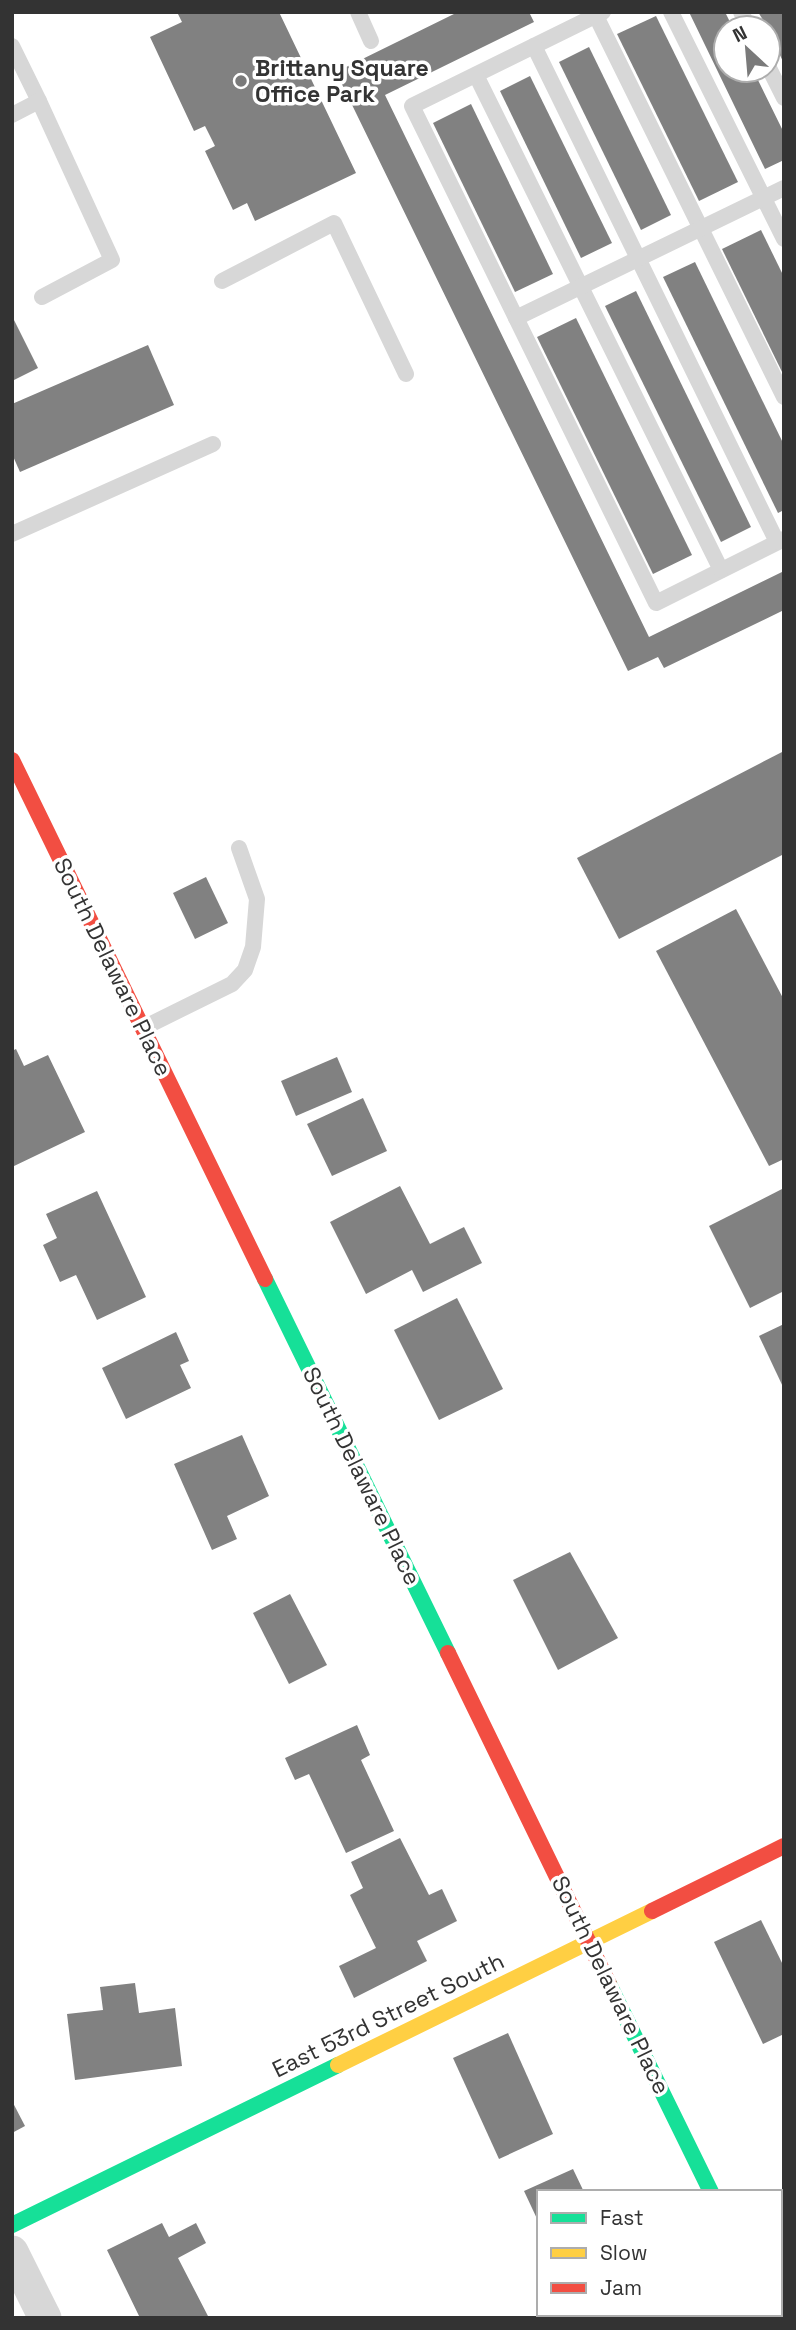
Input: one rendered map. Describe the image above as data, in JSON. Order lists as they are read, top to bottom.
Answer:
{
  "streets": {
    "street": ["South Delaware Place", "East 53rd Street South"]
  },
  "crossings": [
    ["South Delaware Place", "East 53rd Street South"]
  ],
  "places": ["Brittany Square Office Park"],
  "legend": ["Fast", "Slow", "Jam"],
  "north": "top left"
}
